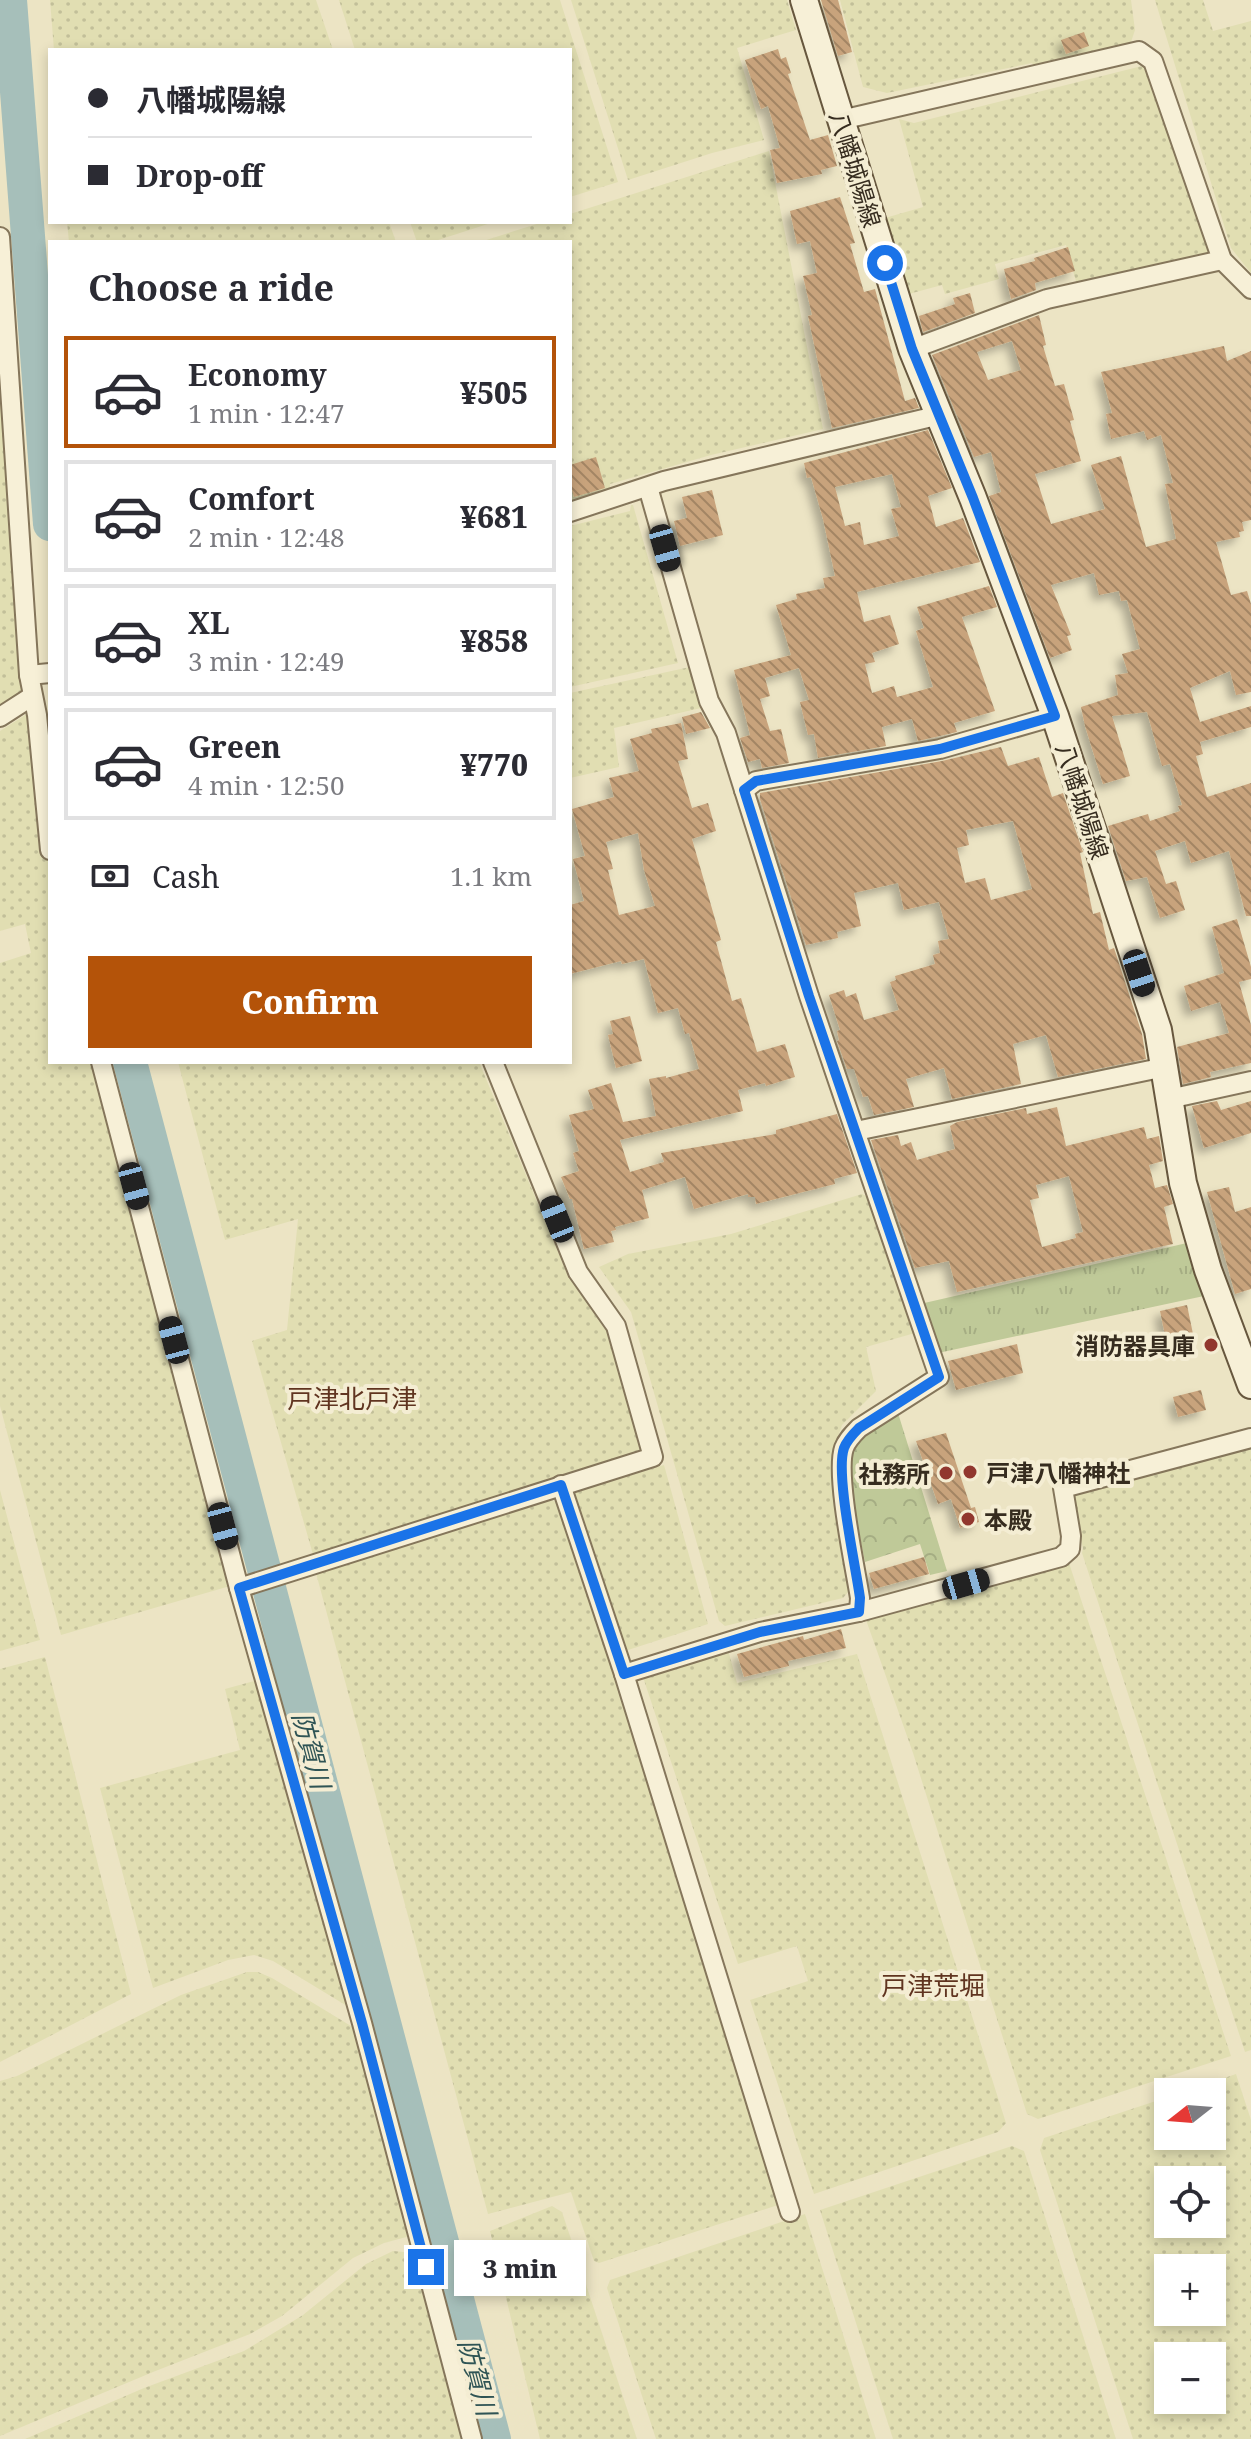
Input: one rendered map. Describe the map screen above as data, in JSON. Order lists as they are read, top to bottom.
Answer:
{
  "streets": {
    "main road": ["八幡城陽線"]
  },
  "districts": ["戸津北戸津", "戸津荒堀"],
  "water": ["防賀川"],
  "places": [
    "消防器具庫",
    "戸津八幡神社",
    "社務所",
    "本殿"
  ],
  "north": "left",
  "page": {
    "banner": ["八幡城陽線", "Drop-off"],
    "heading": "Choose a ride",
    "list": [
      {
        "name": "Economy",
        "note": "1 min · 12:47",
        "value": "¥505"
      },
      {
        "name": "Comfort",
        "note": "2 min · 12:48",
        "value": "¥681"
      },
      {
        "name": "XL",
        "note": "3 min · 12:49",
        "value": "¥858"
      },
      {
        "name": "Green",
        "note": "4 min · 12:50",
        "value": "¥770"
      }
    ],
    "pay": ["Cash", "1.1 km"],
    "buttons": "Confirm",
    "map_buttons": ["+", "−"],
    "bubble": "3 min"
  }
}
